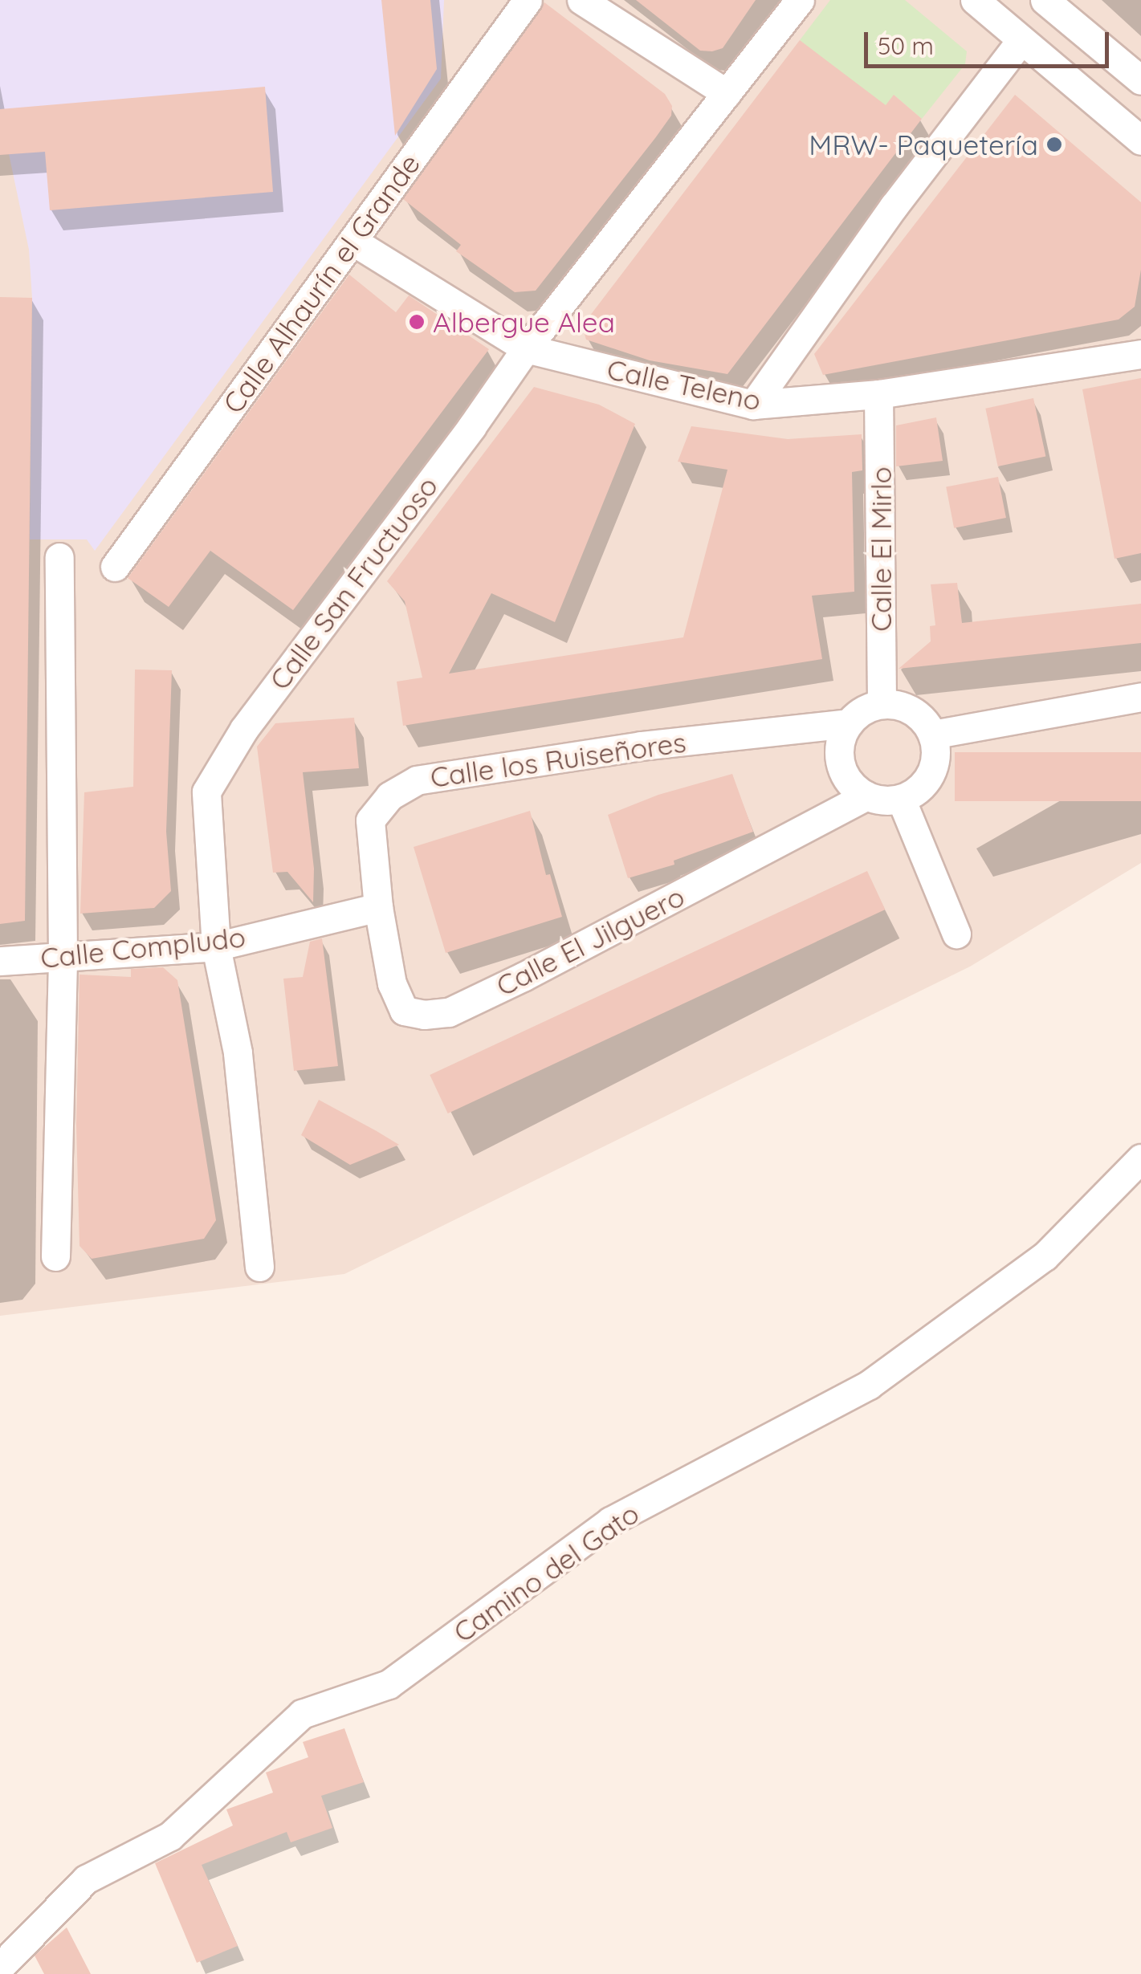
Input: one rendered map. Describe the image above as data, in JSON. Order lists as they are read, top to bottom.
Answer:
{
  "streets": {
    "street": [
      "Calle Alhaurín el Grande",
      "Calle Teleno",
      "Calle El Mirlo",
      "Calle San Fructuoso",
      "Calle los Ruiseñores",
      "Calle El Jilguero",
      "Calle Compludo",
      "Camino del Gato"
    ]
  },
  "crossings": [
    ["Calle Alhaurín el Grande", "Calle Teleno"],
    ["Calle Teleno", "Calle El Mirlo"],
    ["Calle Teleno", "Calle San Fructuoso"],
    ["Calle El Mirlo", "Calle los Ruiseñores"],
    ["Calle El Mirlo", "Calle El Jilguero"],
    ["Calle San Fructuoso", "Calle Compludo"],
    ["Calle los Ruiseñores", "Calle El Jilguero"],
    ["Calle los Ruiseñores", "Calle Compludo"],
    ["Calle El Jilguero", "Calle Compludo"]
  ],
  "places": ["MRW- Paquetería", "Albergue Alea"],
  "scale_bar": "50 m"
}
